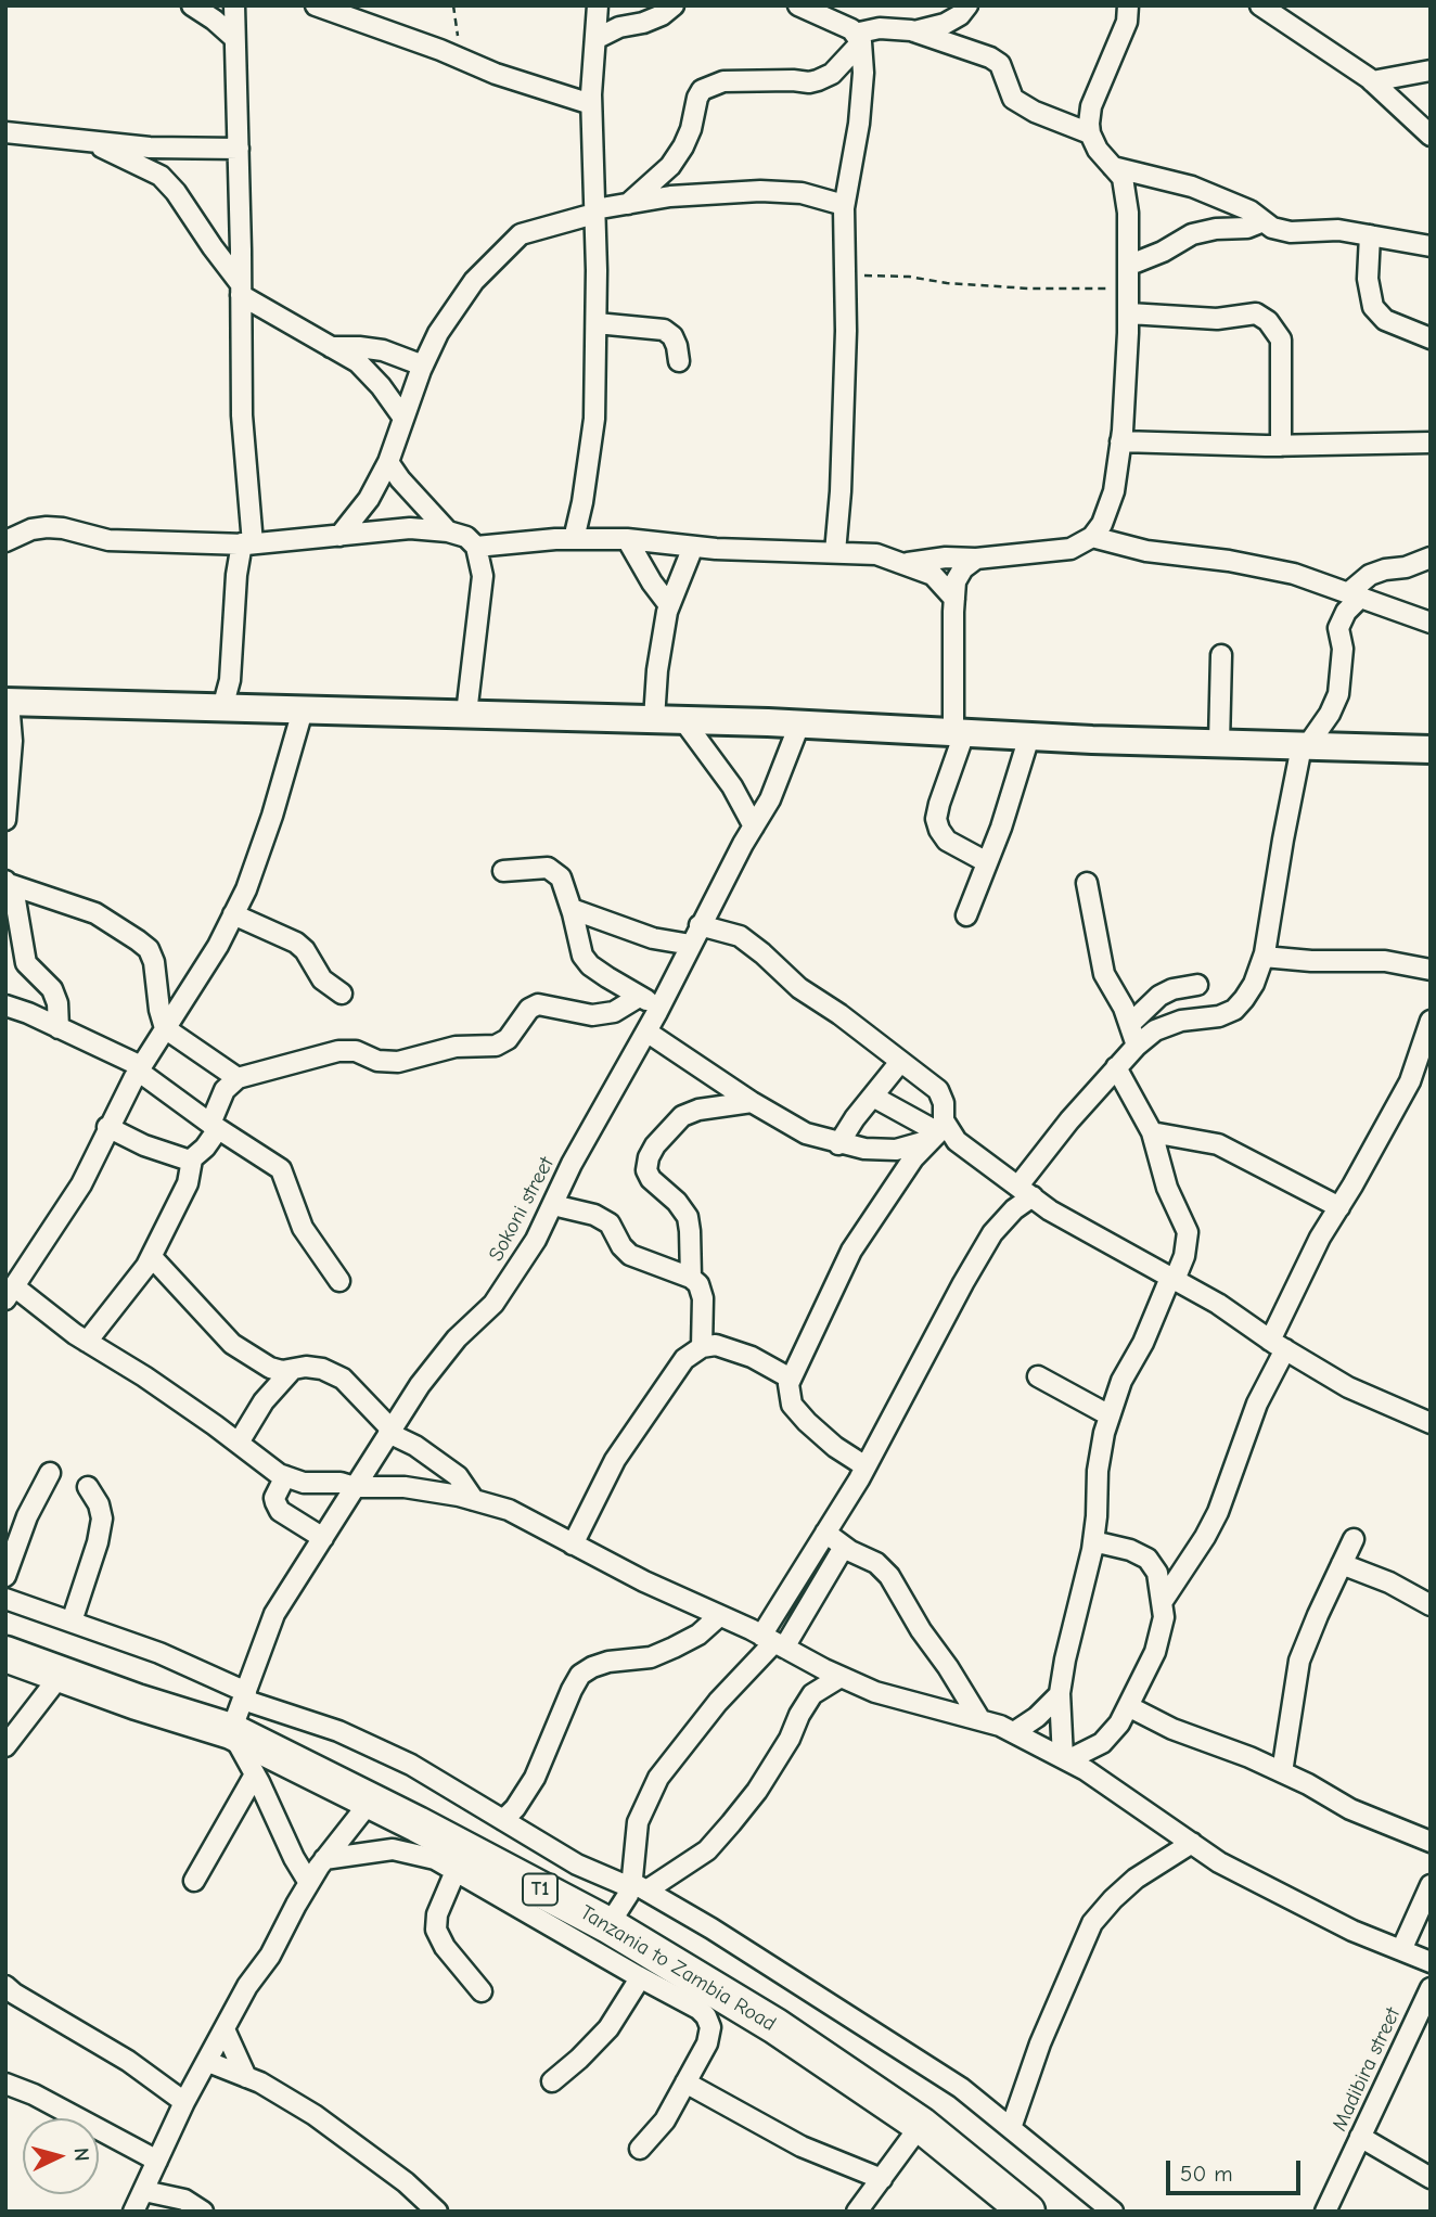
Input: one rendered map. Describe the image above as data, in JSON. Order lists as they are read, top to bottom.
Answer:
{
  "streets": {
    "highway": ["T1", "Tanzania to Zambia Road"],
    "street": ["Sokoni street", "Madibira street"]
  },
  "crossings": [
    ["Sokoni street", "Tanzania to Zambia Road"]
  ],
  "scale_bar": "50 m",
  "north": "right"
}
